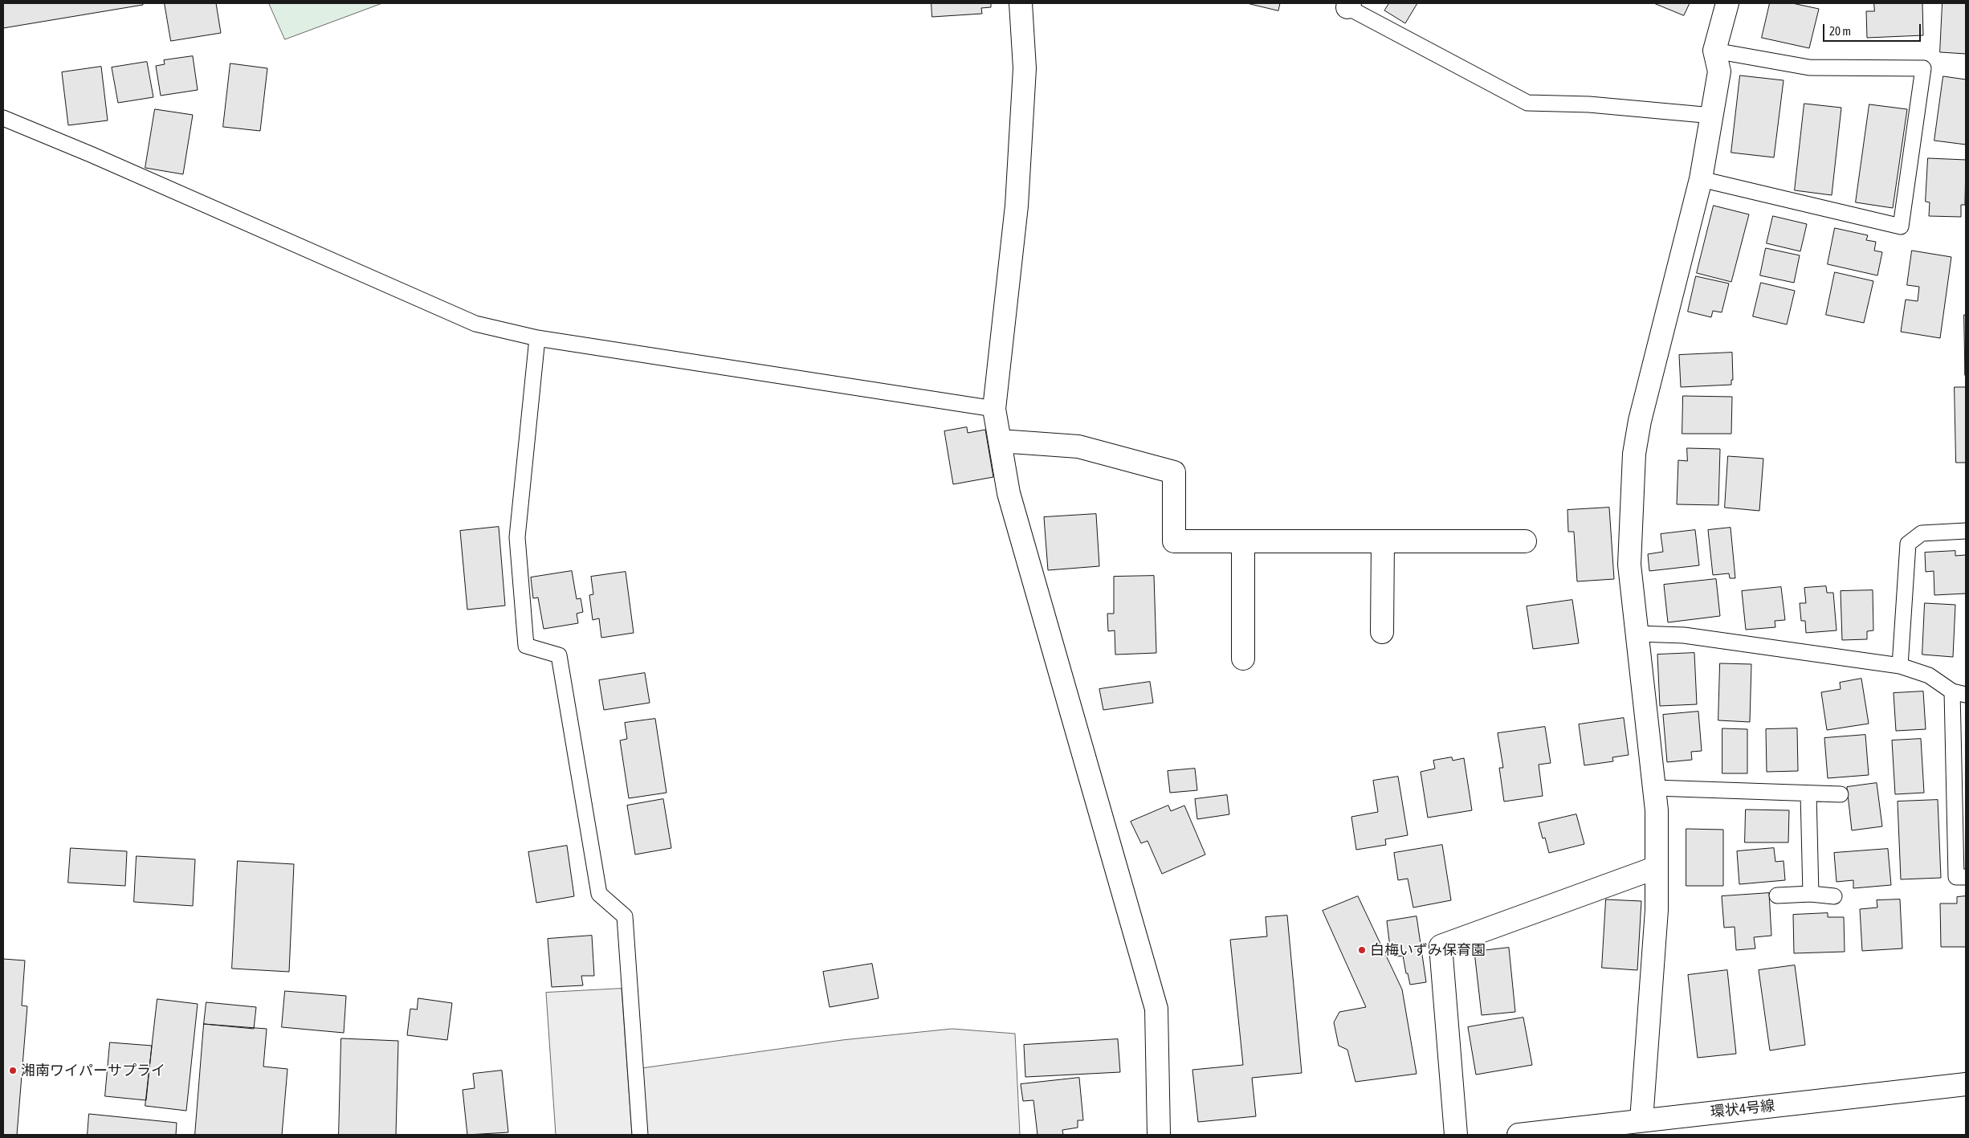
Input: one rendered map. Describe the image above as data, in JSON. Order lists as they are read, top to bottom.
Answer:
{
  "streets": {
    "street": ["環状4号線"]
  },
  "places": ["白梅いずみ保育園", "湘南ワイパーサプライ"],
  "scale_bar": "20 m"
}
